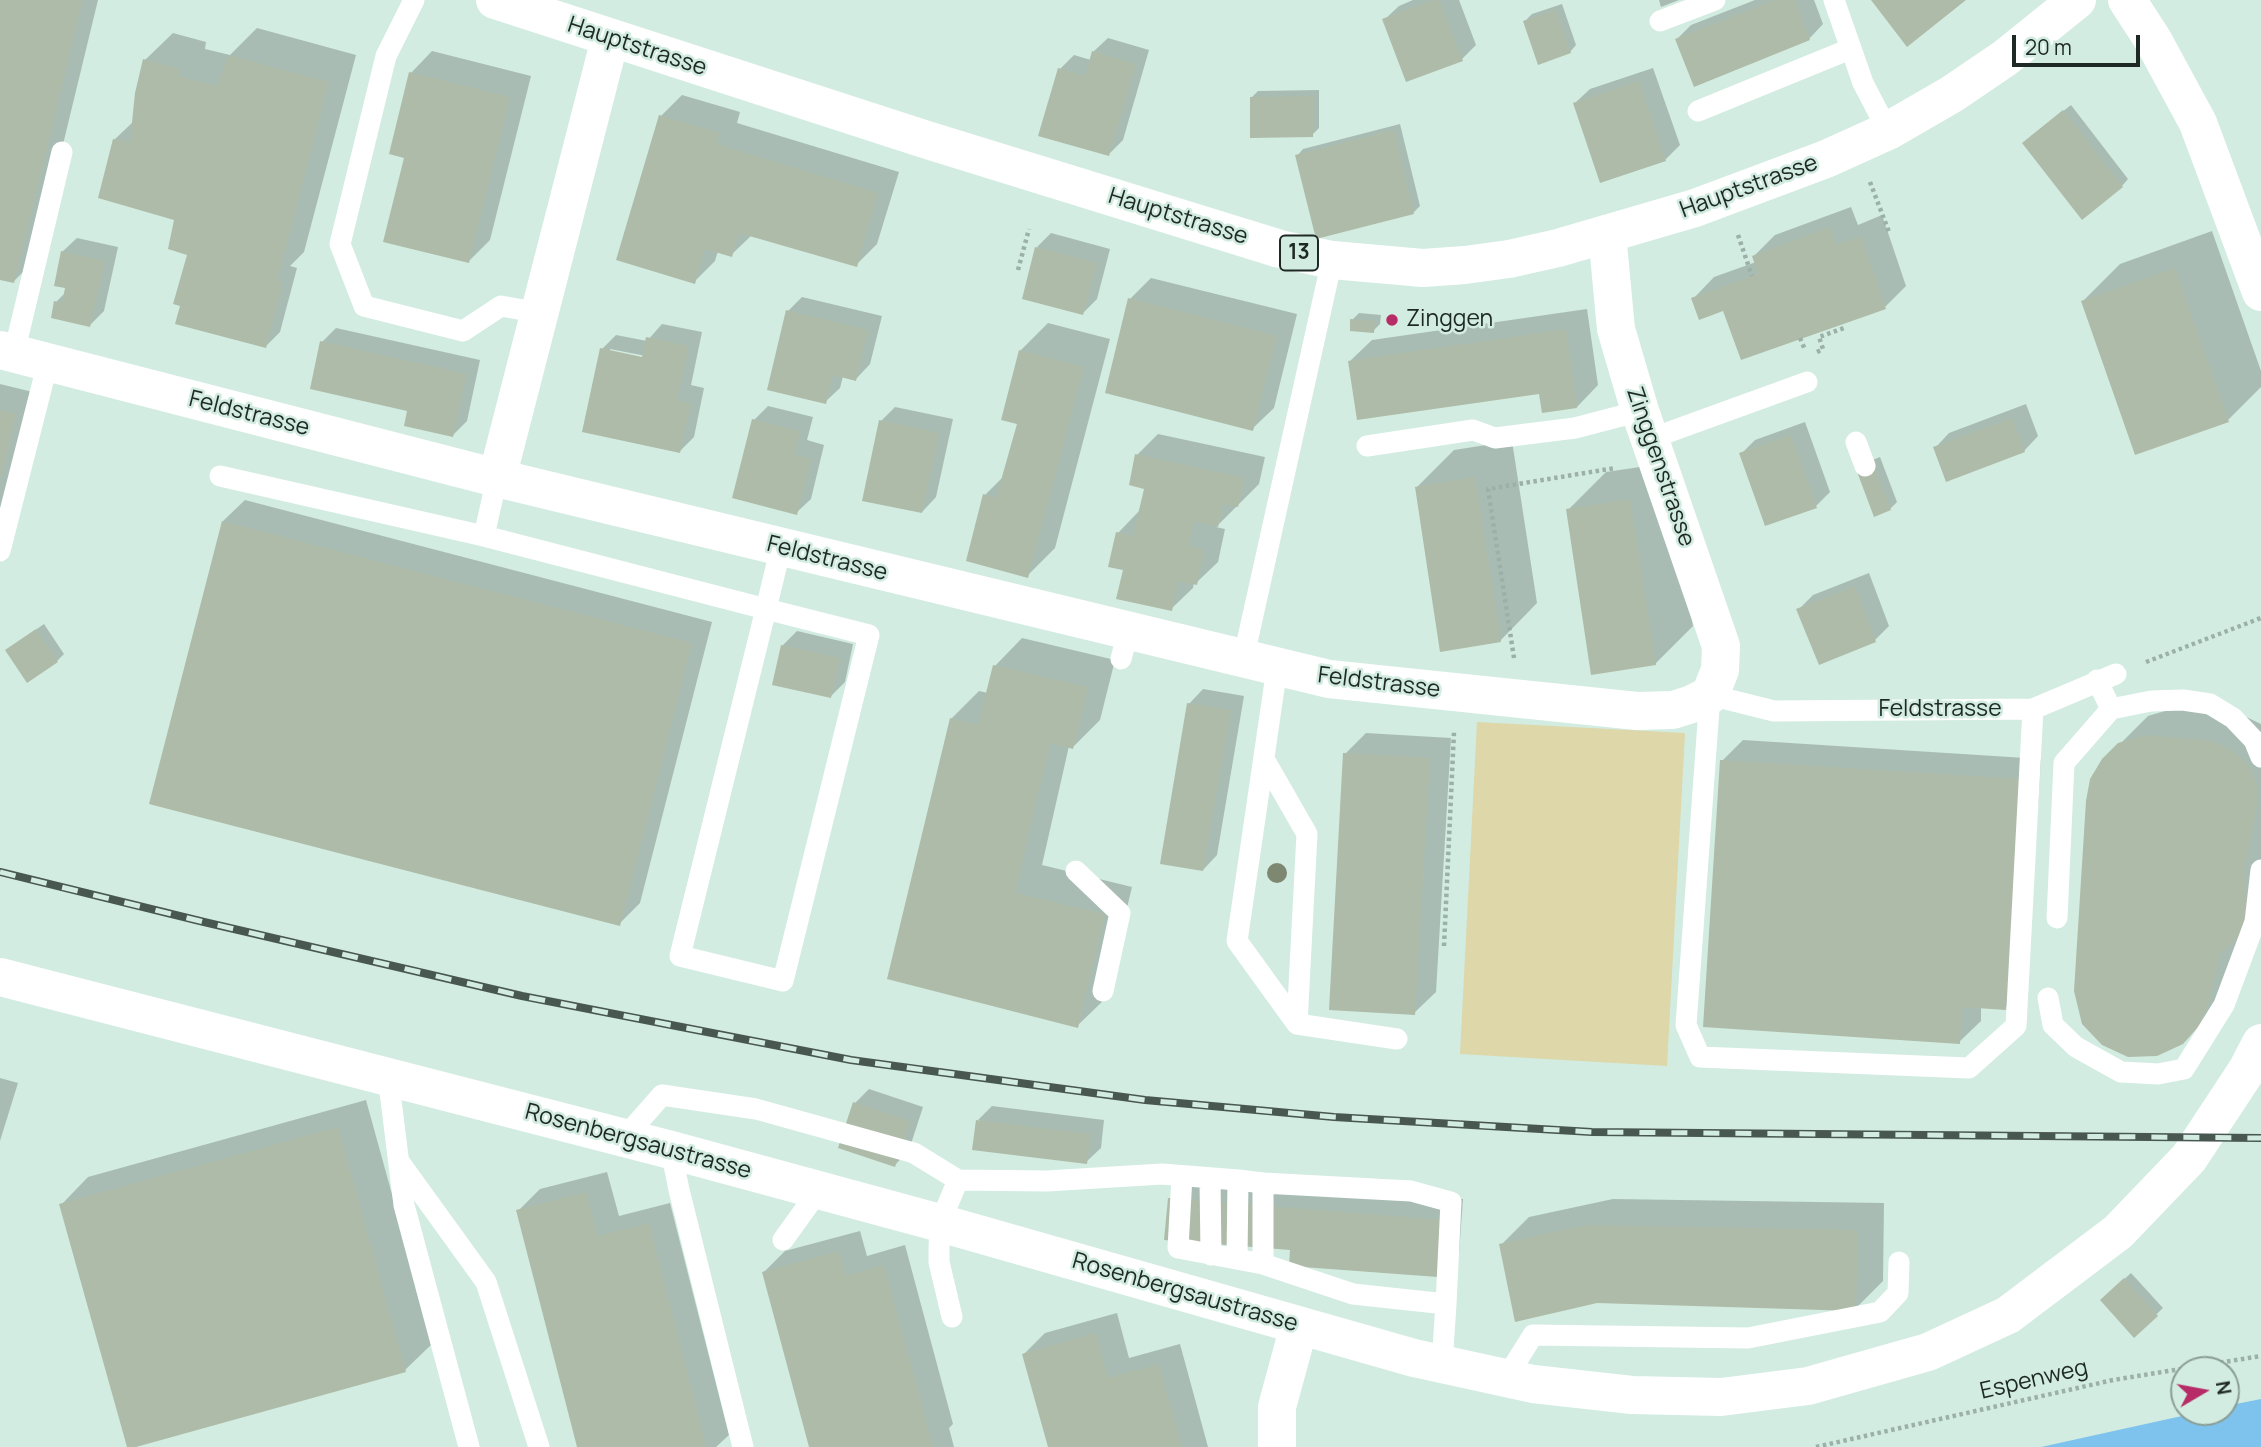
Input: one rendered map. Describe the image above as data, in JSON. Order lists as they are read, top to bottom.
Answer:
{
  "streets": {
    "street": [
      "Hauptstrasse",
      "13",
      "Feldstrasse",
      "Zinggenstrasse",
      "Rosenbergsaustrasse"
    ],
    "path": ["Espenweg"]
  },
  "crossings": [
    ["Hauptstrasse", "Zinggenstrasse"],
    ["Feldstrasse", "Zinggenstrasse"]
  ],
  "places": ["Zinggen"],
  "scale_bar": "20 m",
  "north": "right"
}
